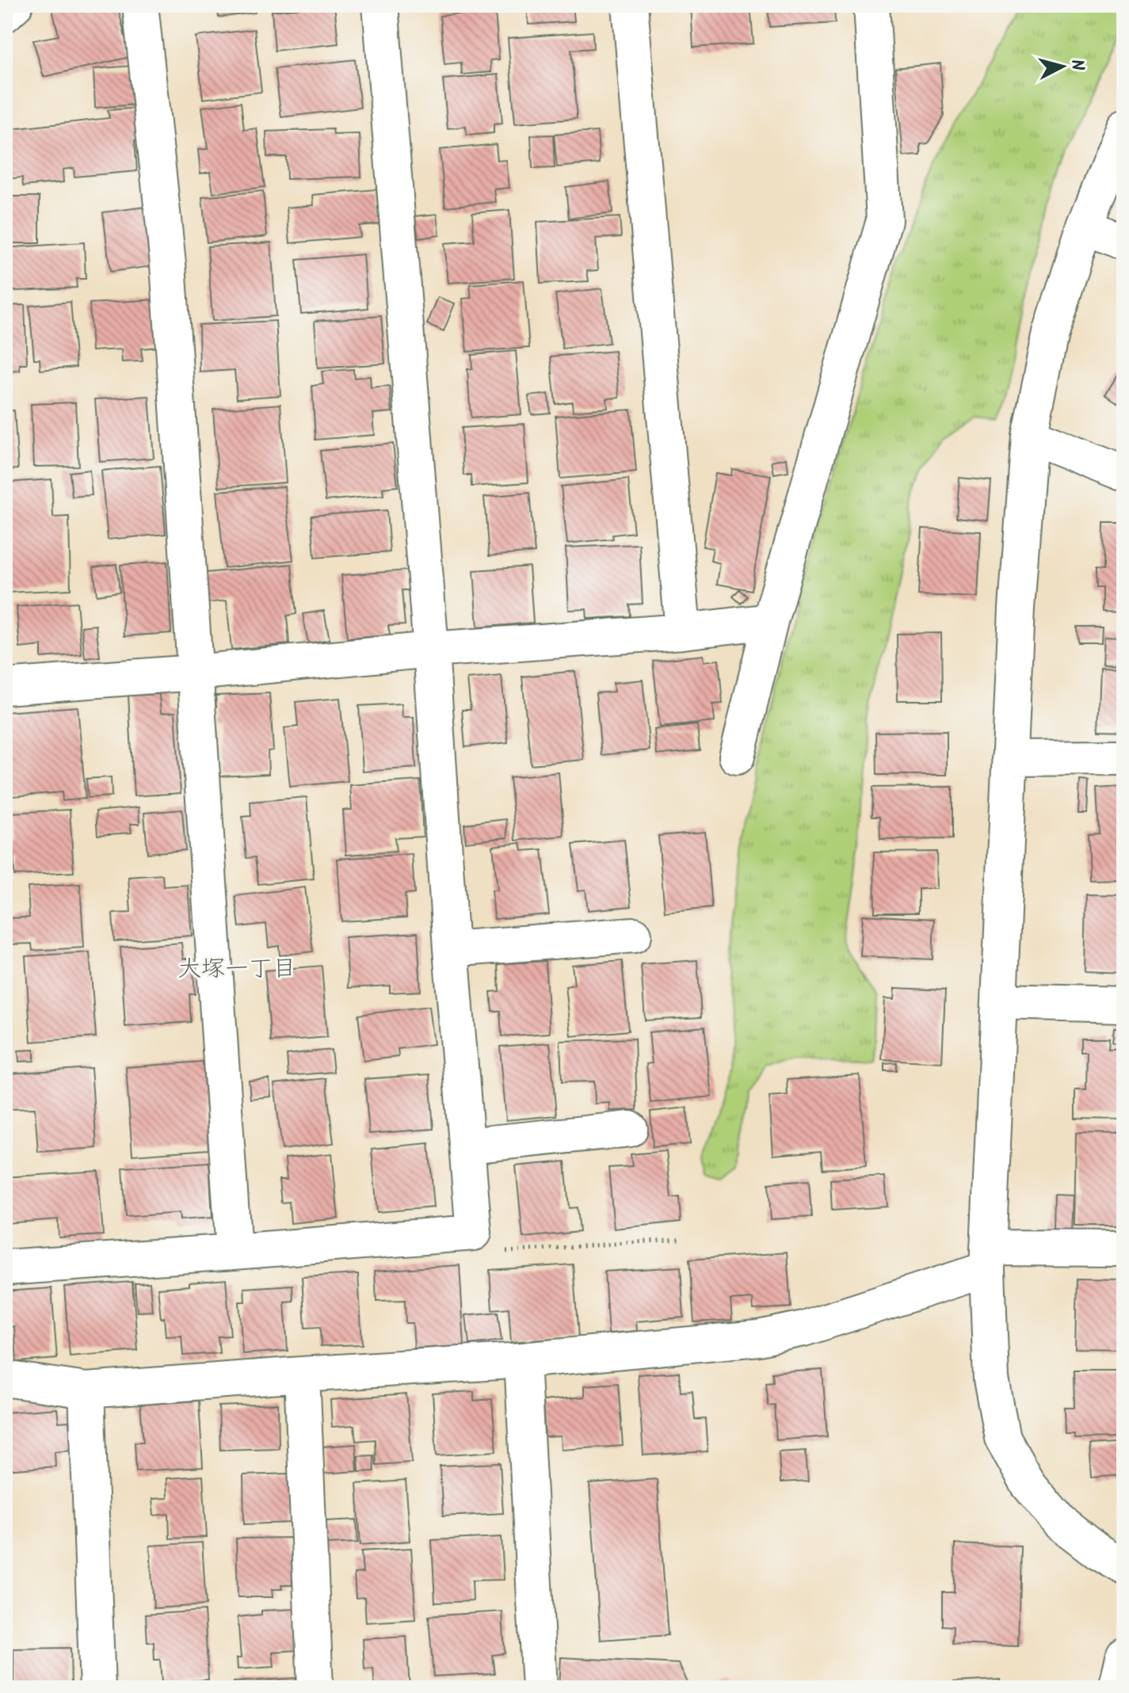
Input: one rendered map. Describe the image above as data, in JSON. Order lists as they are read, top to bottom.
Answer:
{
  "districts": ["大塚一丁目"],
  "north": "right"
}
